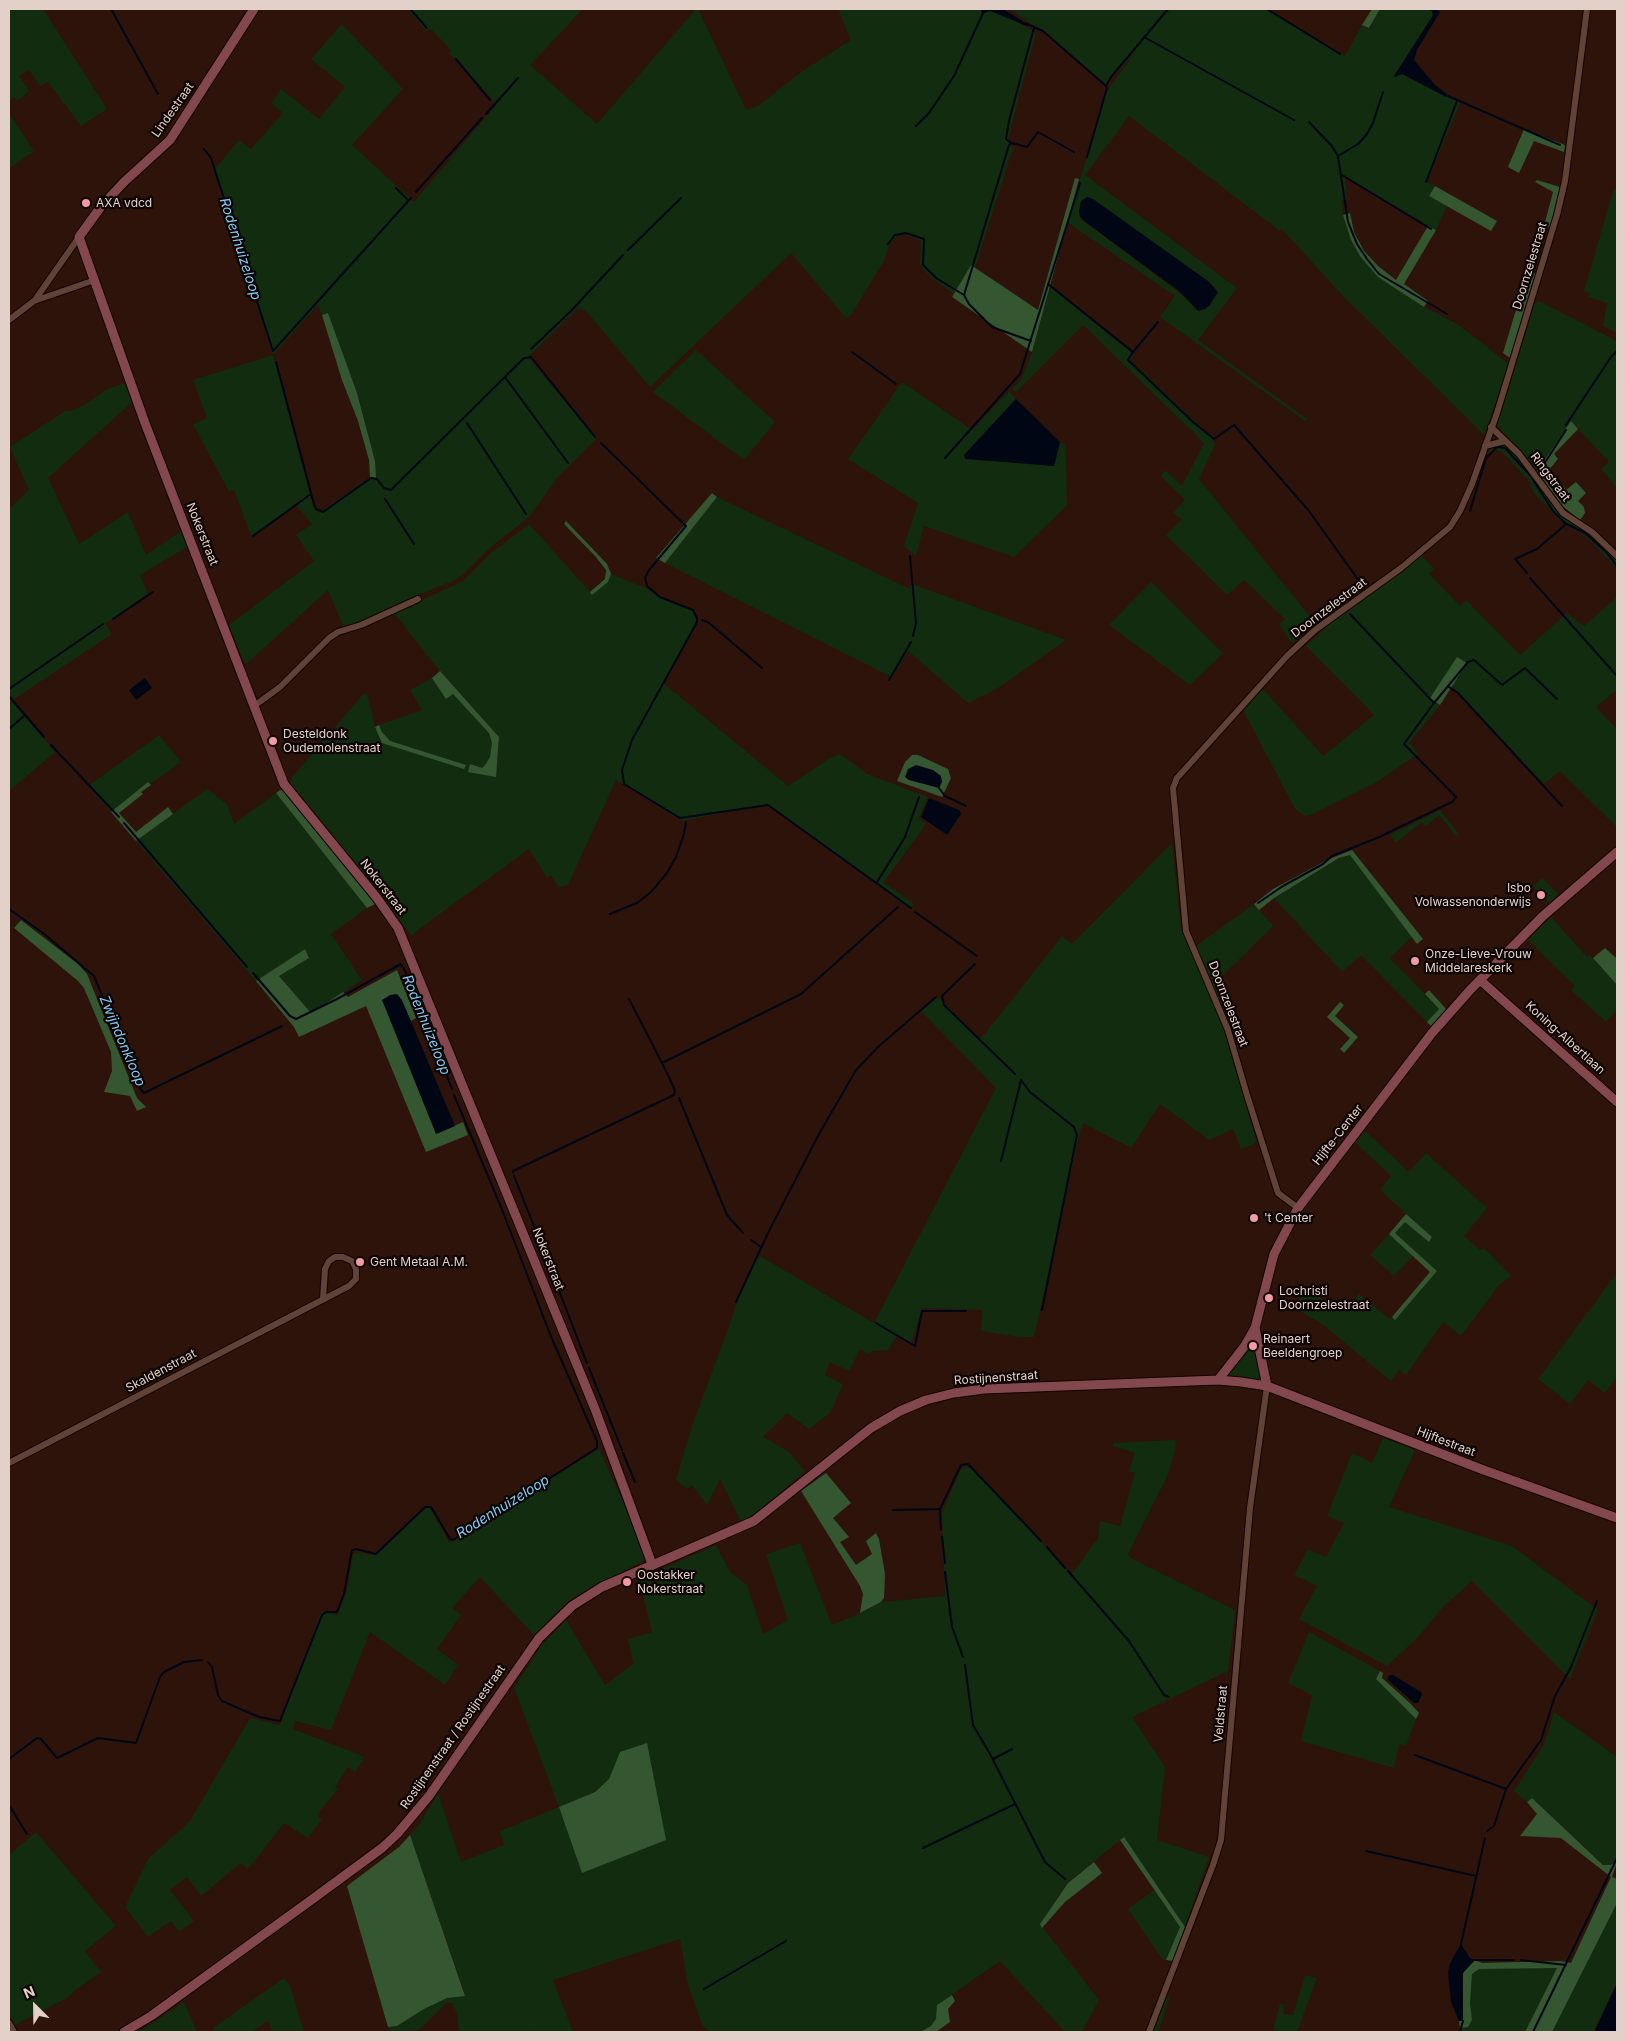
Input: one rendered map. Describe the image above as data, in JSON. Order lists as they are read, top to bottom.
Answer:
{
  "streets": {
    "street": [
      "Lindestraat",
      "Doornzelestraat",
      "Ringstraat",
      "Nokerstraat",
      "Koning-Albertlaan",
      "Hijfte-Center",
      "Skaldenstraat",
      "Rostijnenstraat",
      "Hijftestraat",
      "Veldstraat",
      "Rostijnenstraat / Rostijnestraat"
    ]
  },
  "crossings": [
    ["Lindestraat", "Nokerstraat"],
    ["Doornzelestraat", "Ringstraat"],
    ["Doornzelestraat", "Hijfte-Center"],
    ["Nokerstraat", "Rostijnenstraat / Rostijnestraat"],
    ["Koning-Albertlaan", "Hijfte-Center"],
    ["Hijfte-Center", "Rostijnenstraat"],
    ["Hijfte-Center", "Hijftestraat"],
    ["Hijfte-Center", "Veldstraat"],
    ["Rostijnenstraat", "Hijftestraat"],
    ["Rostijnenstraat", "Veldstraat"],
    ["Rostijnenstraat", "Rostijnenstraat / Rostijnestraat"],
    ["Hijftestraat", "Veldstraat"]
  ],
  "water": ["Rodenhuizeloop", "Zwijndonkloop"],
  "places": [
    "AXA vdcd",
    "Desteldonk Oudemolenstraat",
    "Isbo Volwassenonderwijs",
    "Onze-Lieve-Vrouw Middelareskerk",
    "'t Center",
    "Gent Metaal A.M.",
    "Lochristi Doornzelestraat",
    "Reinaert Beeldengroep",
    "Oostakker Nokerstraat"
  ],
  "north": "top left"
}
